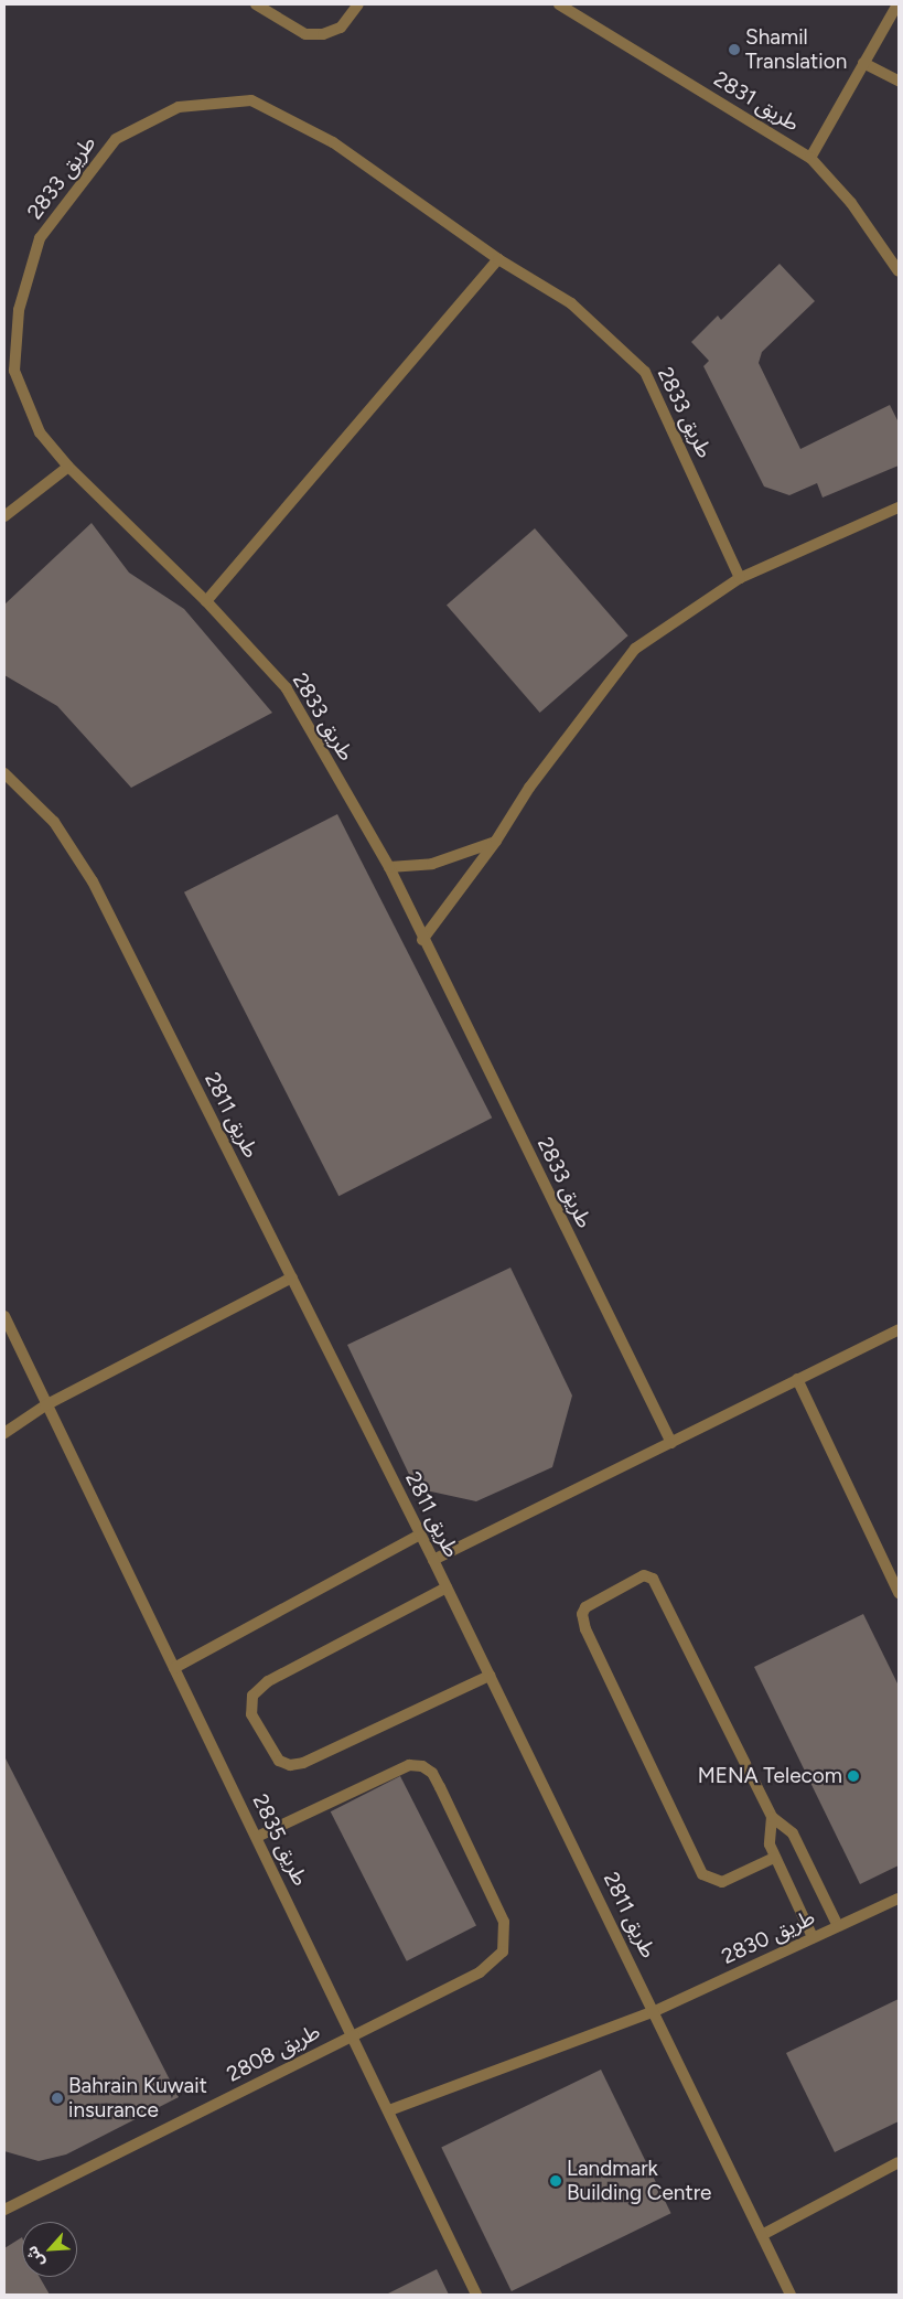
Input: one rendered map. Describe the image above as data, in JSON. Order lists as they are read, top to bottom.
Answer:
{
  "streets": {
    "street": [
      "طريق 2831",
      "طريق 2833",
      "طريق 2811",
      "طريق 2835",
      "طريق 2830",
      "طريق 2808"
    ]
  },
  "crossings": [
    ["طريق 2811", "طريق 2830"],
    ["طريق 2835", "طريق 2830"],
    ["طريق 2835", "طريق 2808"]
  ],
  "places": [
    "Shamil Translation",
    "MENA Telecom",
    "Bahrain Kuwait insurance",
    "Landmark Building Centre"
  ],
  "north": "bottom left"
}
